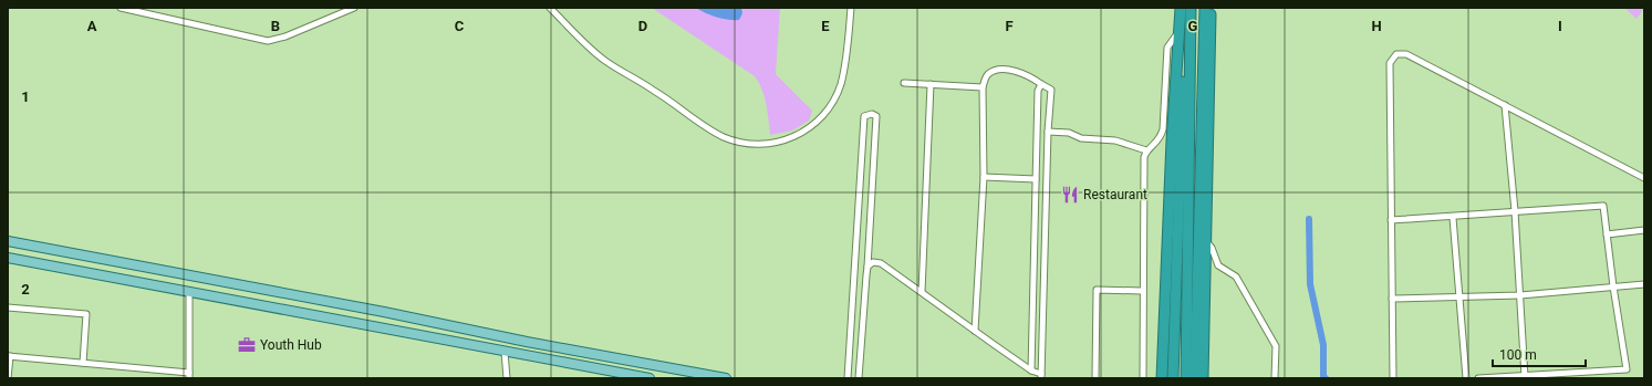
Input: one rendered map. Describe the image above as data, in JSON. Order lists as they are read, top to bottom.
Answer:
{
  "places": {
    "restaurant": ["Restaurant"],
    "office": ["Youth Hub"]
  },
  "scale_bar": "100 m",
  "grid": {
    "columns": [
      "A",
      "B",
      "C",
      "D",
      "E",
      "F",
      "G",
      "H",
      "I"
    ],
    "rows": ["1", "2"]
  }
}
